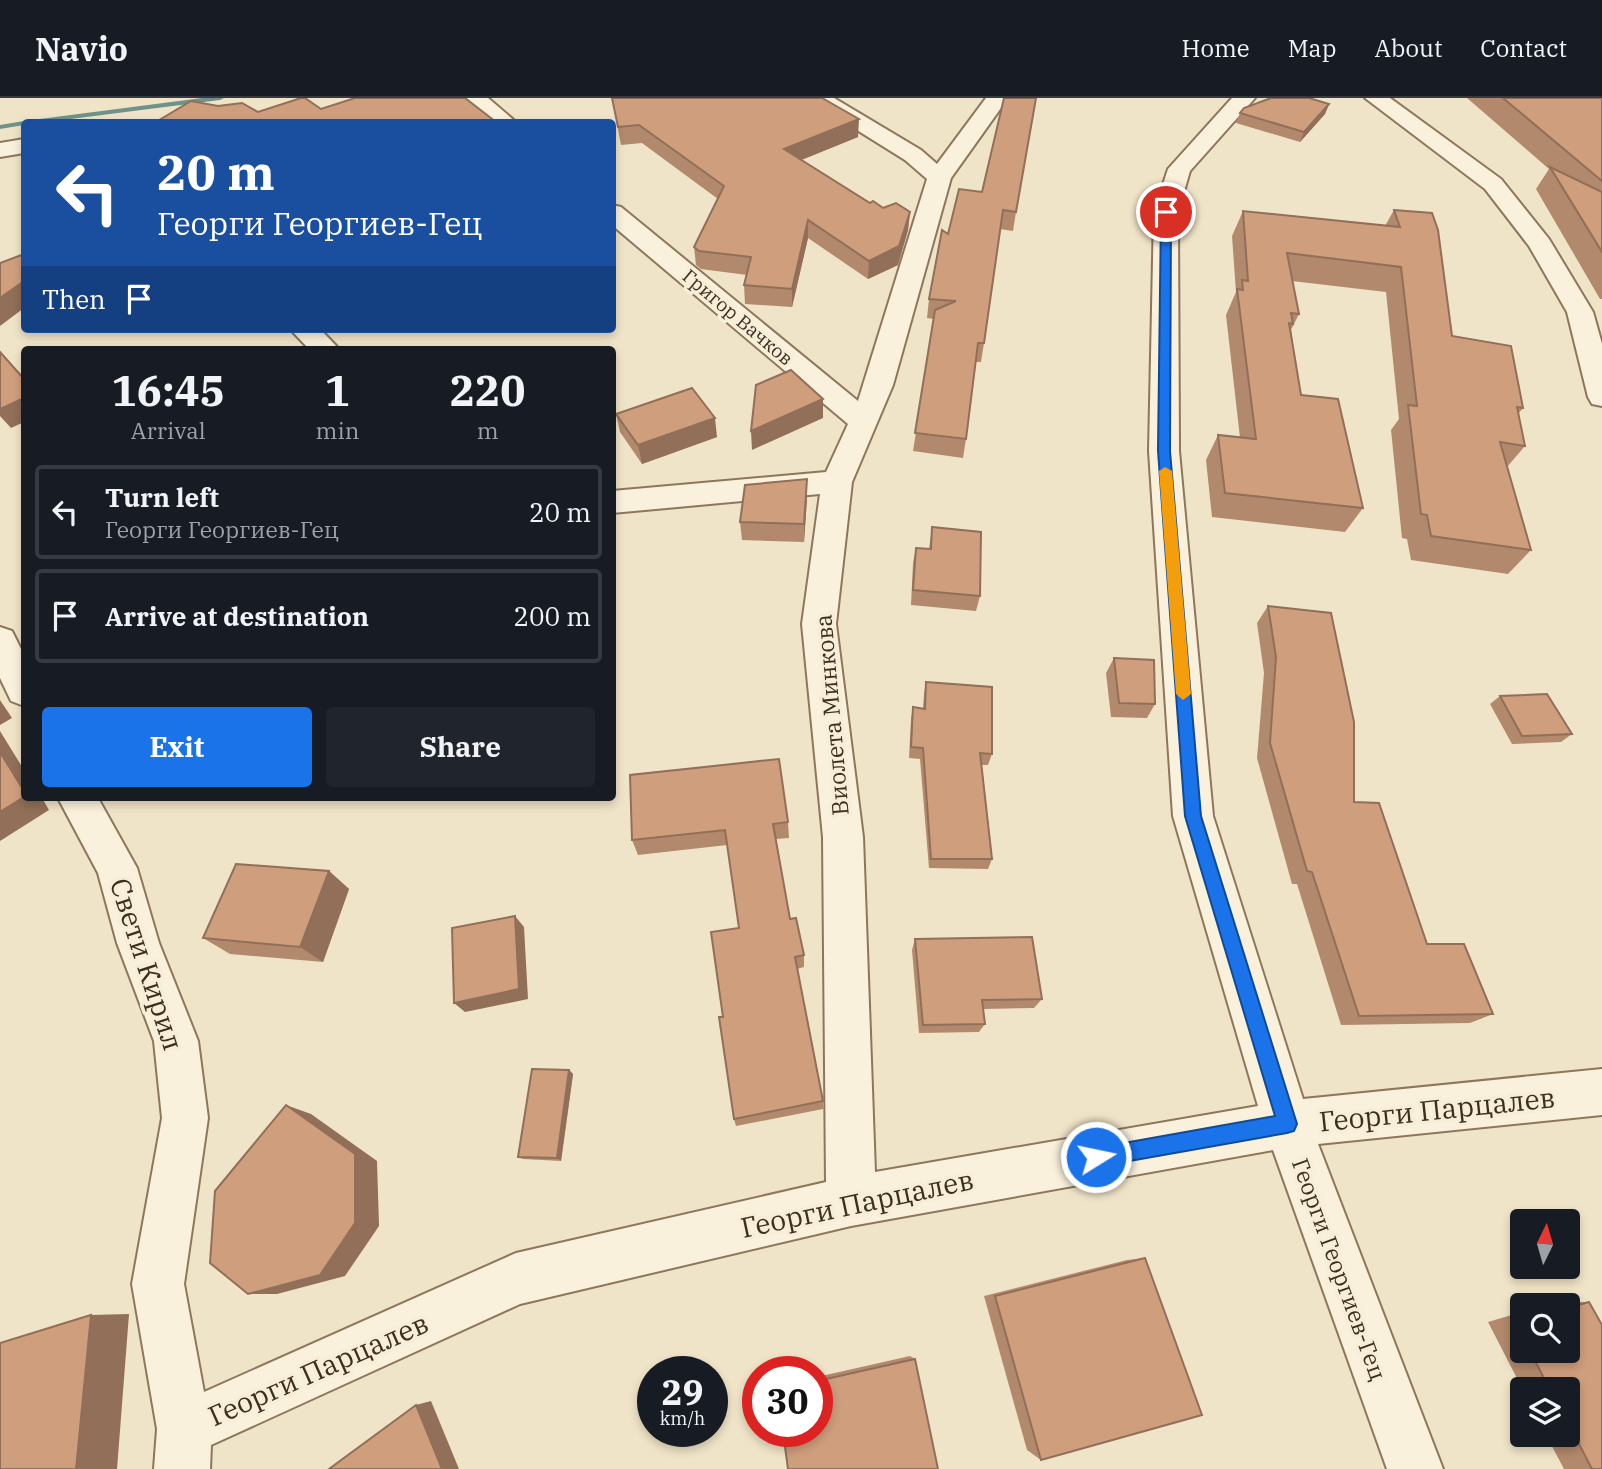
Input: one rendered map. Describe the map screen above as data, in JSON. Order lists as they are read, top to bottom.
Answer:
{
  "streets": {
    "street": [
      "Григор Вачков",
      "Виолета Минкова",
      "Свети Кирил",
      "Георги Парцалев",
      "Георги Георгиев-Гец"
    ]
  },
  "crossings": [
    ["Григор Вачков", "Виолета Минкова"],
    ["Виолета Минкова", "Георги Парцалев"],
    ["Свети Кирил", "Георги Парцалев"],
    ["Георги Парцалев", "Георги Георгиев-Гец"]
  ],
  "north": "top",
  "page": {
    "header": "Navio",
    "nav": [
      "Home",
      "Map",
      "About",
      "Contact"
    ],
    "turn": ["20 m", "Георги Георгиев-Гец"],
    "then": "Then",
    "eta": [
      "16:45",
      "Arrival",
      "1",
      "min",
      "220",
      "m"
    ],
    "list": [
      {
        "name": "Turn left",
        "note": "Георги Георгиев-Гец",
        "value": "20 m"
      },
      {
        "name": "Arrive at destination",
        "value": "200 m"
      }
    ],
    "buttons": ["Exit", "Share"],
    "speed": "29 km/h",
    "limit": "30"
  }
}
